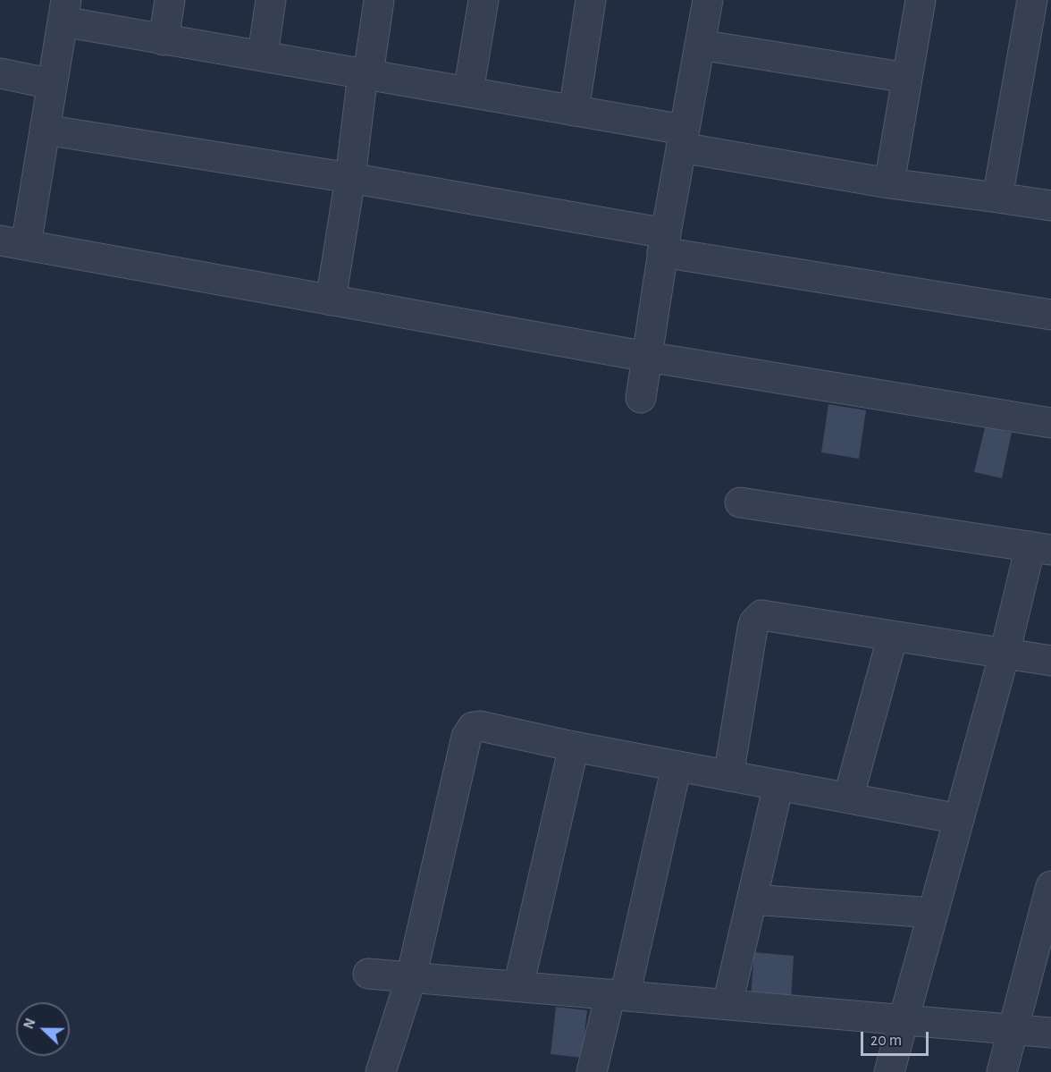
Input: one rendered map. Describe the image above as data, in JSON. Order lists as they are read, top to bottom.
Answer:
{
  "scale_bar": "20 m",
  "north": "left"
}
